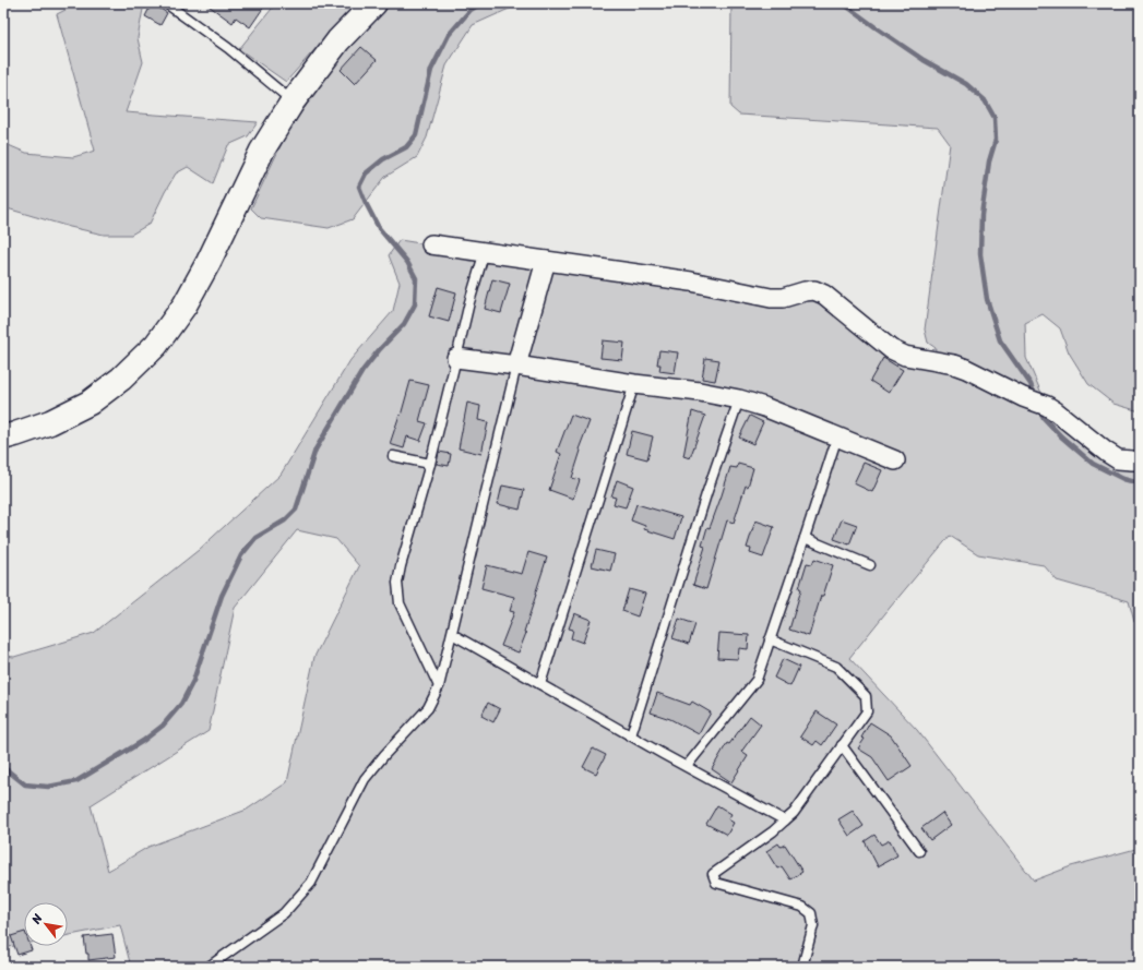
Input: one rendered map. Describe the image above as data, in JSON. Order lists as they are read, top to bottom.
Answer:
{
  "north": "top left"
}
